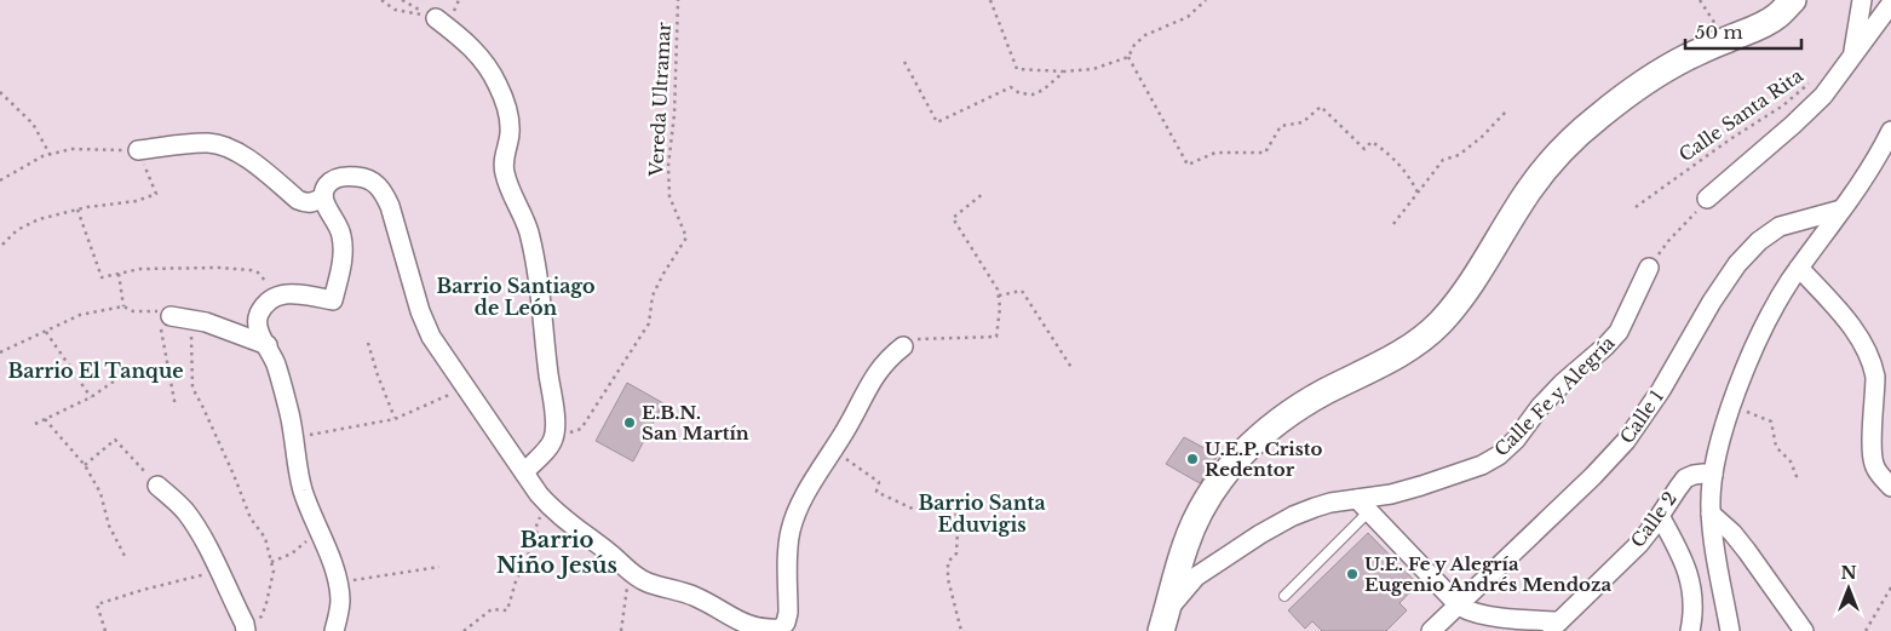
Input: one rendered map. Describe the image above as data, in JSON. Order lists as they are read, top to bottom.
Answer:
{
  "streets": {
    "street": ["Calle Fe y Alegría", "Calle 1", "Calle 2"],
    "path": ["Vereda Ultramar", "Calle Santa Rita"]
  },
  "districts": [
    "Barrio Santiago de León",
    "Barrio El Tanque",
    "Barrio Santa Eduvigis",
    "Barrio Niño Jesús"
  ],
  "places": ["E.B.N. San Martín", "U.E.P. Cristo Redentor", "U.E. Fe y Alegría Eugenio Andrés Mendoza"],
  "scale_bar": "50 m",
  "north": "top"
}
